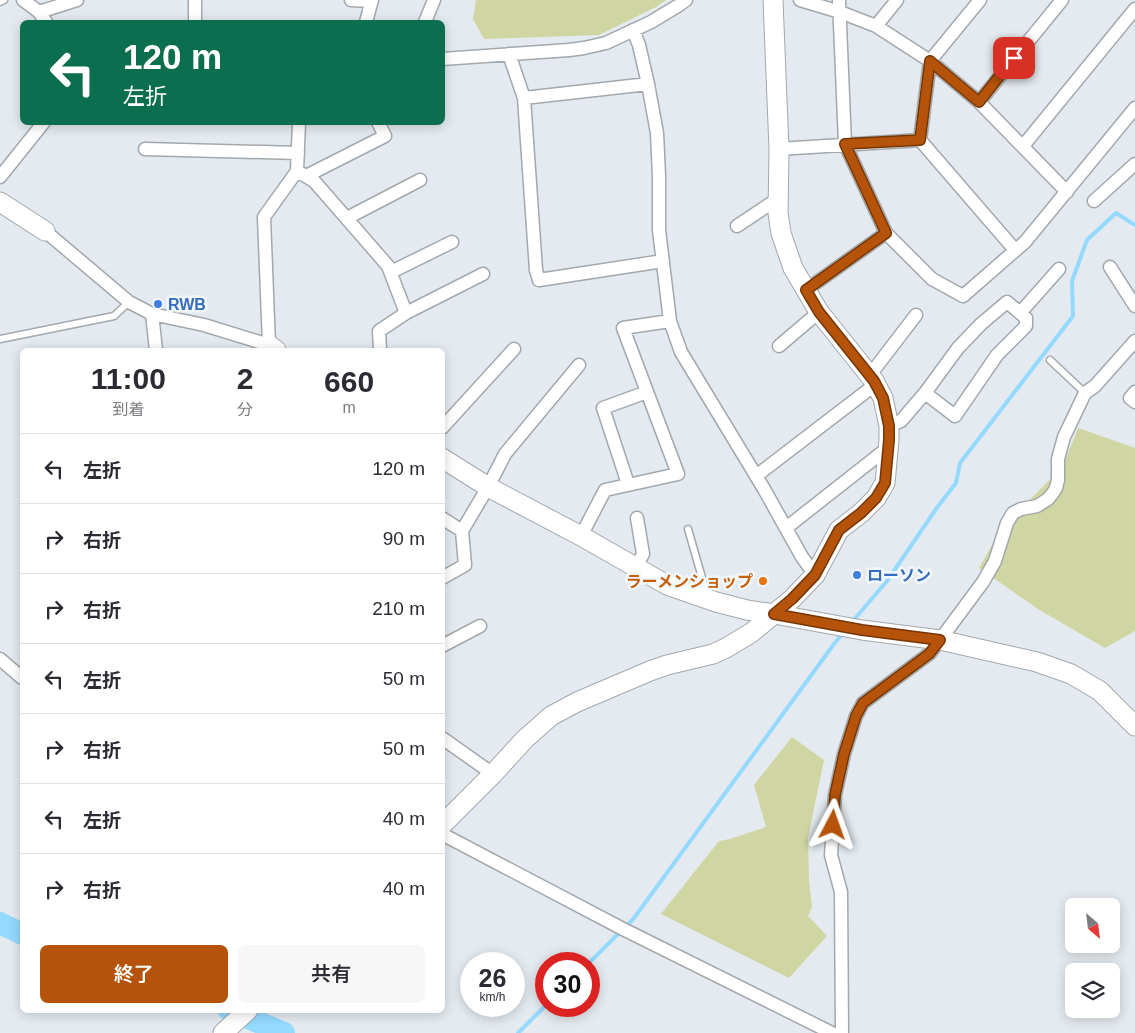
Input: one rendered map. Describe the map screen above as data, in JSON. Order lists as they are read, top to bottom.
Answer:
{
  "places": ["RWB", "ローソン", "ラーメンショップ"],
  "north": "bottom right",
  "page": {
    "turn": ["120 m", "左折"],
    "eta": [
      "11:00",
      "到着",
      "2",
      "分",
      "660",
      "m"
    ],
    "list": [
      {
        "name": "左折",
        "value": "120 m"
      },
      {
        "name": "右折",
        "value": "90 m"
      },
      {
        "name": "右折",
        "value": "210 m"
      },
      {
        "name": "左折",
        "value": "50 m"
      },
      {
        "name": "右折",
        "value": "50 m"
      },
      {
        "name": "左折",
        "value": "40 m"
      },
      {
        "name": "右折",
        "value": "40 m"
      }
    ],
    "buttons": ["終了", "共有"],
    "speed": "26 km/h",
    "limit": "30"
  }
}
